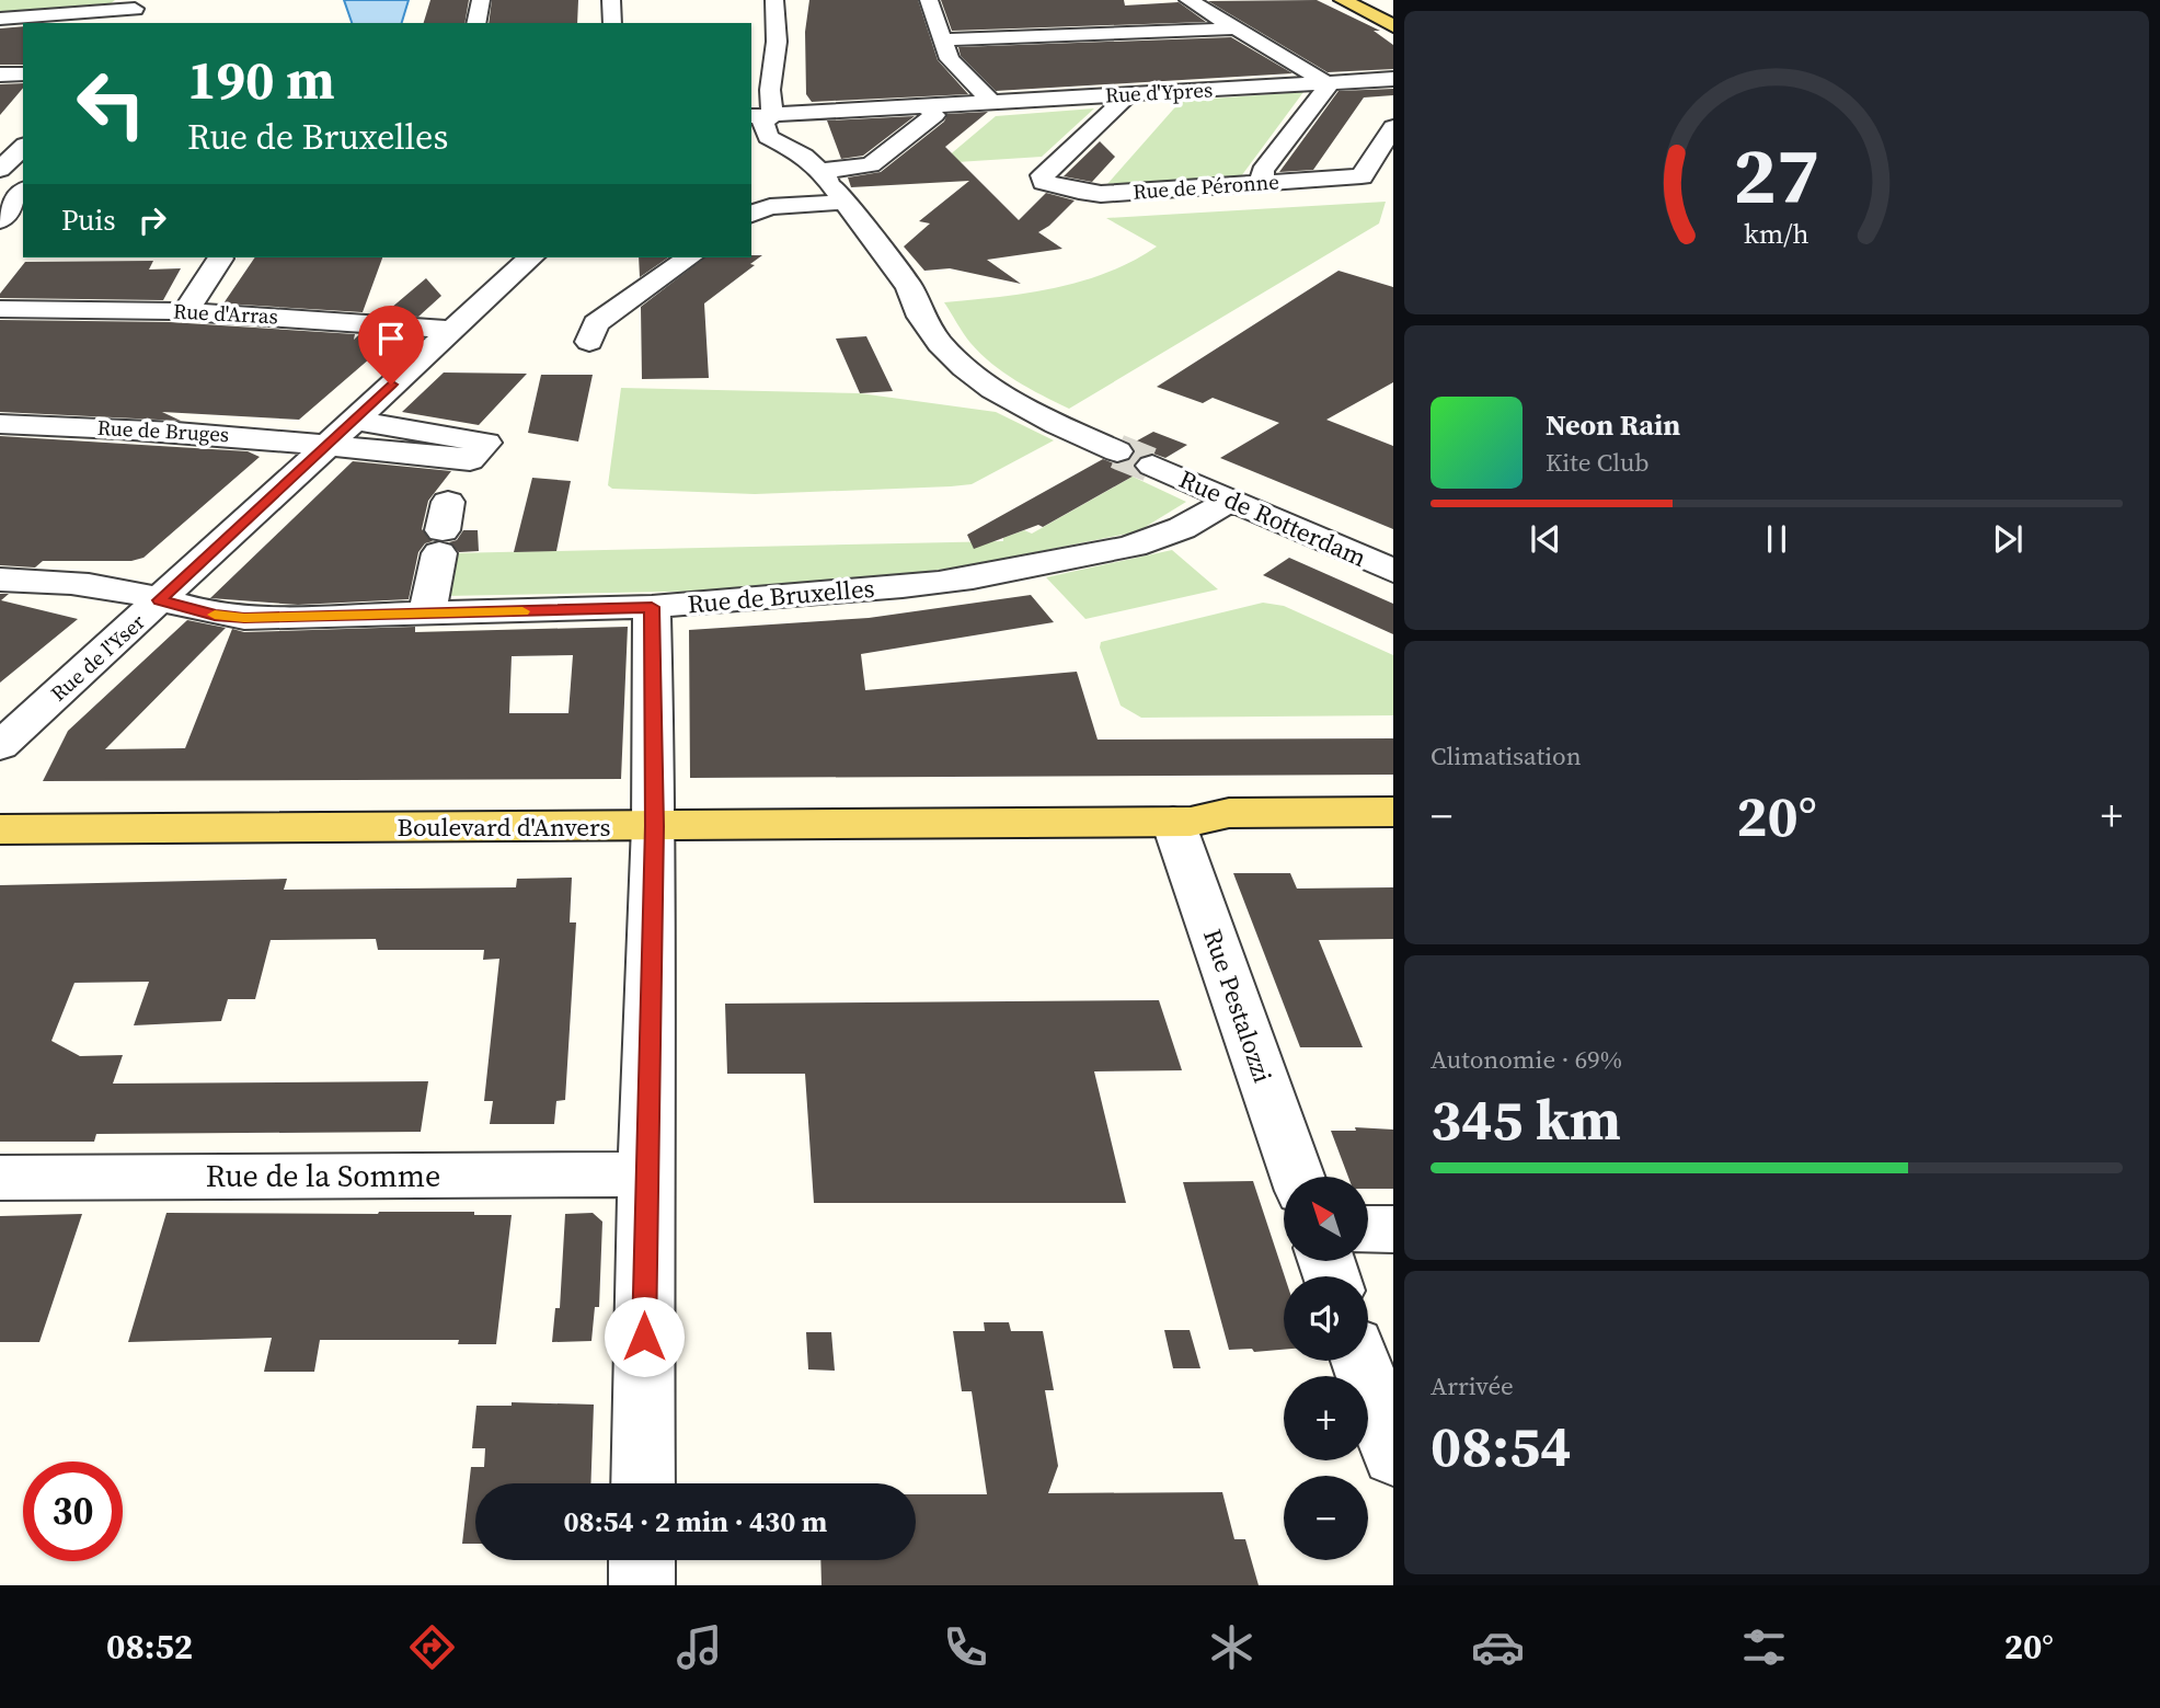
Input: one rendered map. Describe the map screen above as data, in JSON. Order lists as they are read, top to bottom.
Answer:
{
  "streets": {
    "main road": ["Boulevard d'Anvers"],
    "street": [
      "Rue d'Ypres",
      "Rue de Péronne",
      "Rue d'Arras",
      "Rue de Bruges",
      "Rue de Rotterdam",
      "Rue de Bruxelles",
      "Rue de l'Yser",
      "Rue Pestalozzi",
      "Rue de la Somme"
    ]
  },
  "crossings": [
    ["Rue d'Ypres", "Rue de Péronne"],
    ["Rue d'Arras", "Rue de l'Yser"],
    ["Rue de Bruges", "Rue de l'Yser"],
    ["Rue de Rotterdam", "Rue de Bruxelles"],
    ["Rue de Bruxelles", "Rue de l'Yser"],
    ["Boulevard d'Anvers", "Rue Pestalozzi"]
  ],
  "north": "top left",
  "page": {
    "turn": ["190 m", "Rue de Bruxelles"],
    "then": "Puis",
    "song": ["Neon Rain", "Kite Club"],
    "tile": [
      "Climatisation",
      ["Autonomie · 69%", "345 km"],
      ["Arrivée", "08:54"]
    ],
    "heat": ["−", "20°", "+"],
    "map_buttons": ["+", "−"],
    "limit": "30",
    "trip": "08:54 · 2 min · 430 m",
    "tabs": ["08:52", "20°"],
    "gauge": ["27", "km/h"]
  }
}
